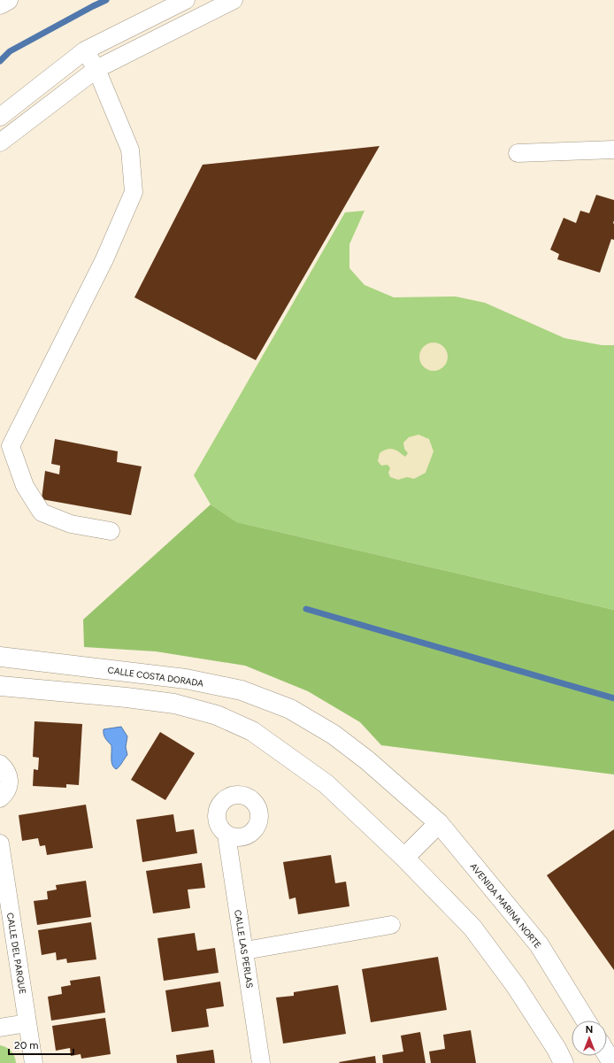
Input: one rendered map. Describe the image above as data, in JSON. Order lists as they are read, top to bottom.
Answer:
{
  "streets": {
    "main road": ["CALLE COSTA DORADA", "AVENIDA MARINA NORTE"],
    "street": ["CALLE LAS PERLAS", "CALLE DEL PARQUE"]
  },
  "crossings": [
    ["CALLE COSTA DORADA", "AVENIDA MARINA NORTE"]
  ],
  "scale_bar": "20 m",
  "north": "top"
}
